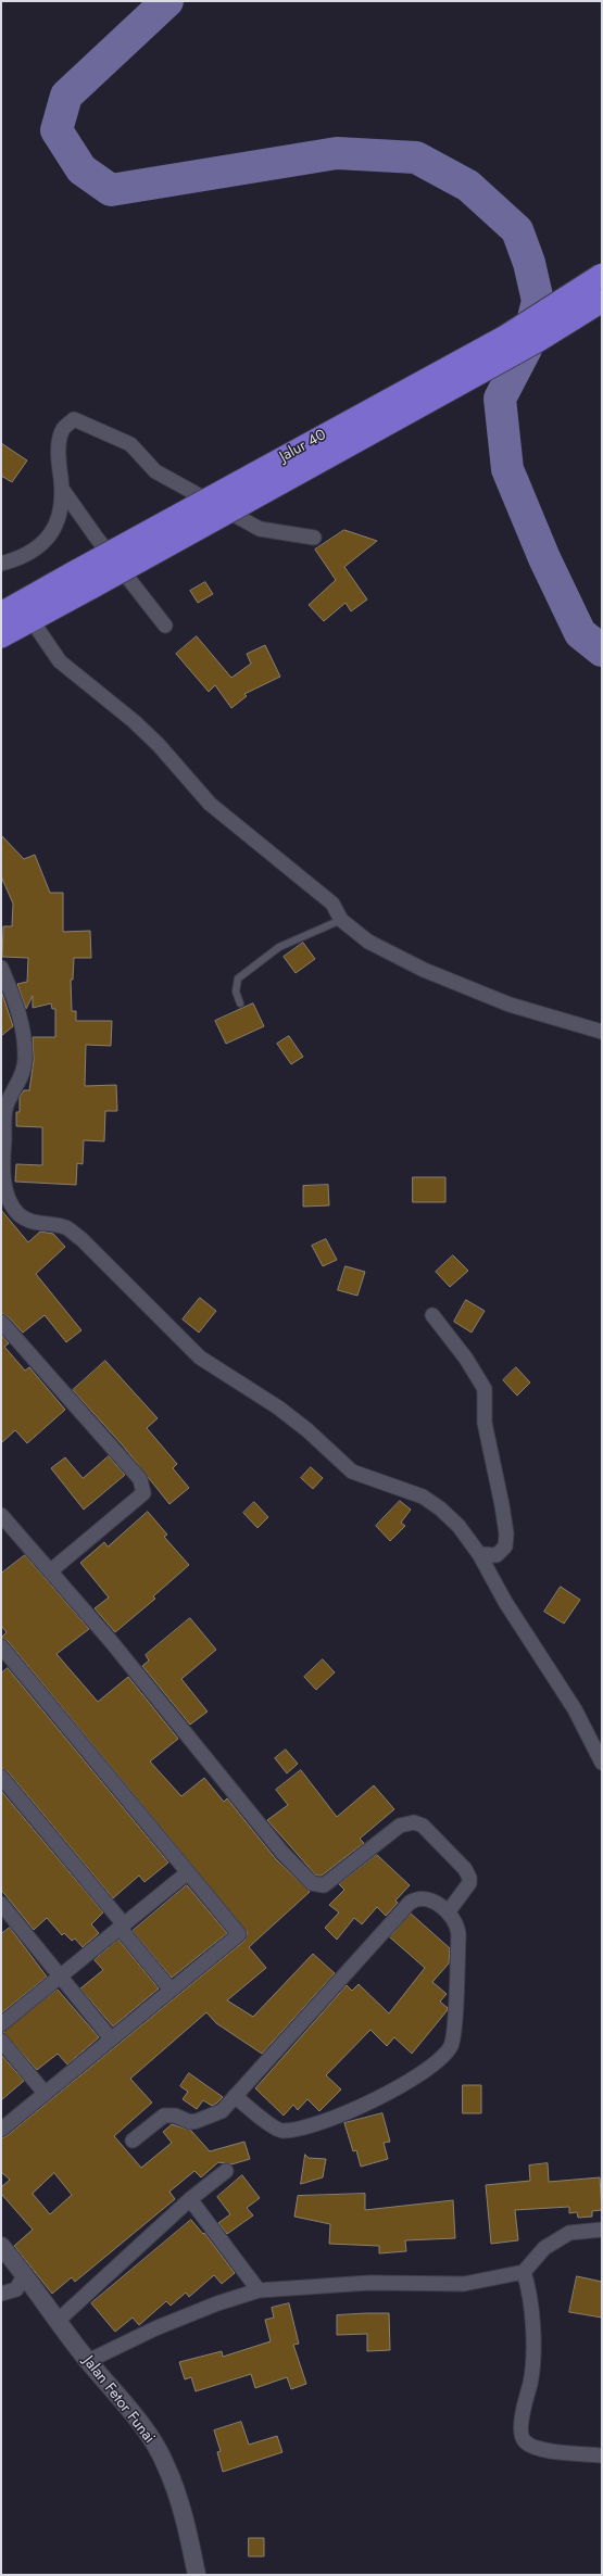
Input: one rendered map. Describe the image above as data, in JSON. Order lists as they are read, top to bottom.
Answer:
{
  "streets": {
    "highway": ["Jalur 40"],
    "street": ["Jalan Fetor Funai"]
  }
}
